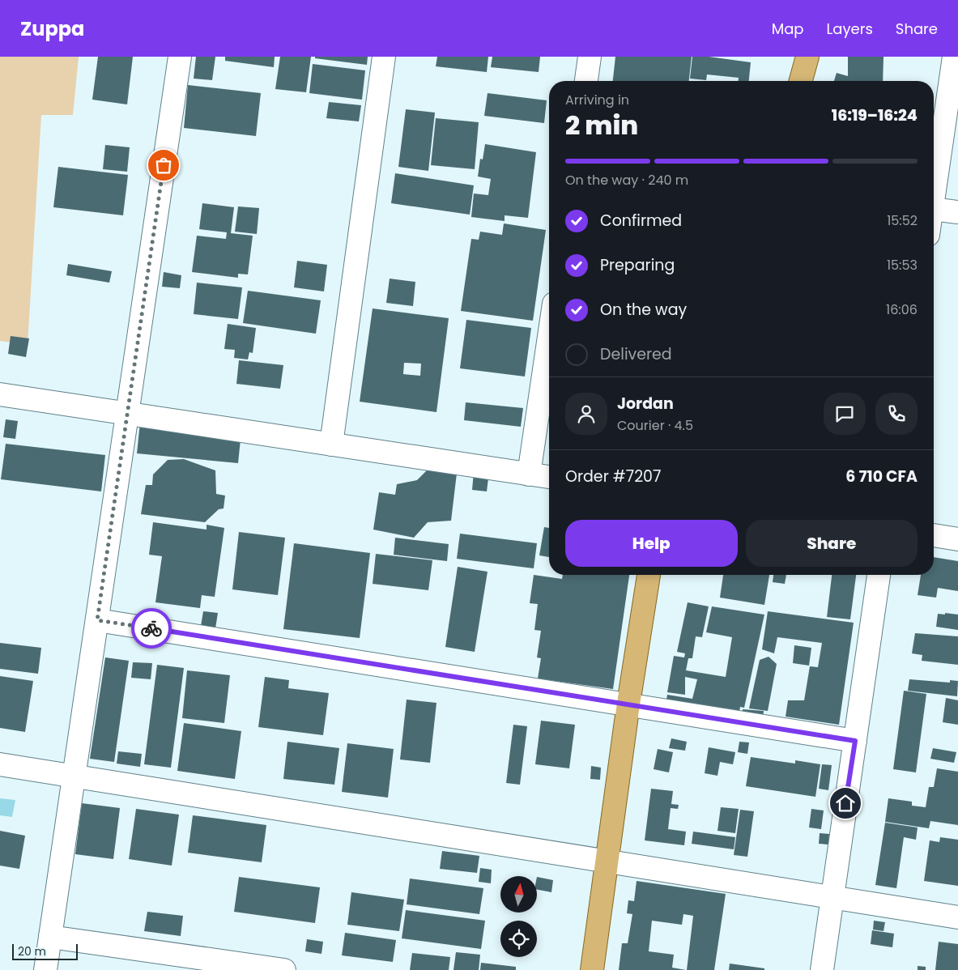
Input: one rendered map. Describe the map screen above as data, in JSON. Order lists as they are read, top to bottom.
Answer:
{
  "scale_bar": "20 m",
  "north": "top",
  "page": {
    "header": "Zuppa",
    "nav": ["Map", "Layers", "Share"],
    "heading": ["2 min", "Arriving in", "16:19–16:24"],
    "panel": [
      "Jordan",
      "Courier · 4.5",
      "Order #7207",
      "6 710 CFA"
    ],
    "bar": "On the way · 240 m",
    "list": [
      ["Confirmed", "15:52"],
      ["Preparing", "15:53"],
      ["On the way", "16:06"],
      "Delivered"
    ],
    "buttons": ["Help", "Share"],
    "scale": "20 m"
  }
}
